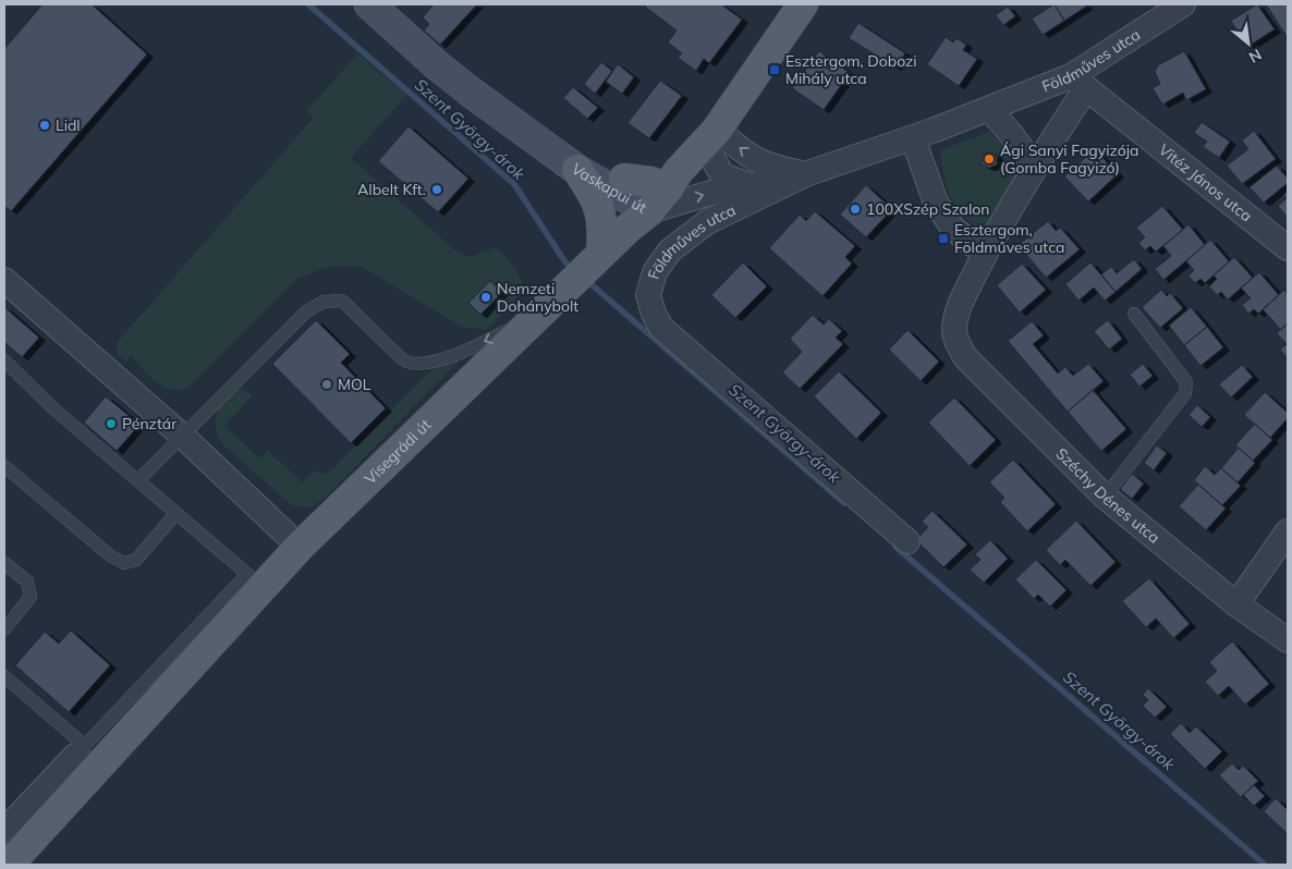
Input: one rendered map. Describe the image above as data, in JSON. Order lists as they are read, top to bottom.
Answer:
{
  "streets": {
    "main road": ["Vaskapui út", "Visegrádi út"],
    "street": ["Földműves utca", "Vitéz János utca", "Széchy Dénes utca"]
  },
  "crossings": [
    ["Földműves utca", "Vitéz János utca"],
    ["Földműves utca", "Vaskapui út"],
    ["Földműves utca", "Visegrádi út"],
    ["Földműves utca", "Széchy Dénes utca"],
    ["Vaskapui út", "Visegrádi út"]
  ],
  "water": ["Szent György-árok"],
  "places": {
    "transit": ["Esztergom, Dobozi Mihály utca", "Esztergom, Földműves utca"],
    "other": [
      "Lidl",
      "Ági Sanyi Fagyizója (Gomba Fagyizó)",
      "Albelt Kft.",
      "100XSzép Szalon",
      "Nemzeti Dohánybolt",
      "MOL",
      "Pénztár"
    ]
  },
  "north": "bottom right"
}
